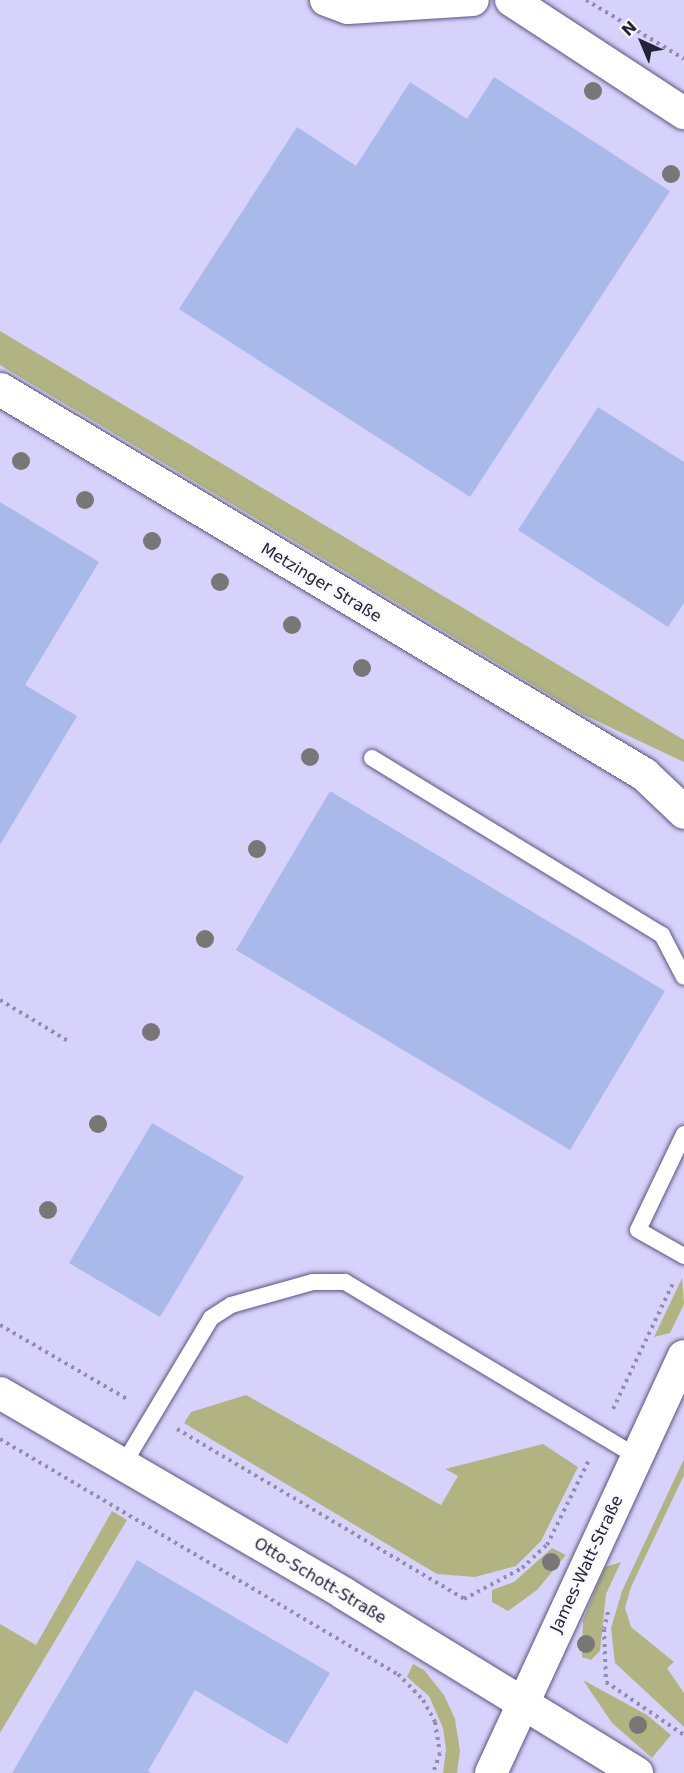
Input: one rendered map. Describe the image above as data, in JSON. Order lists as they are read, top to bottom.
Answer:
{
  "streets": {
    "street": ["Metzinger Straße", "James-Watt-Straße", "Otto-Schott-Straße"]
  },
  "crossings": [
    ["James-Watt-Straße", "Otto-Schott-Straße"]
  ],
  "north": "top left"
}
